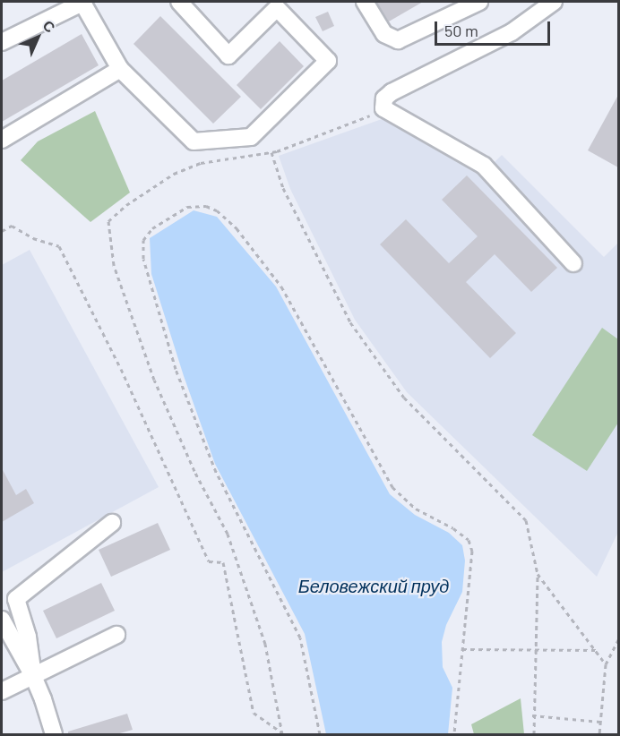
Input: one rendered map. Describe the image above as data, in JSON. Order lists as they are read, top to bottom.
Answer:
{
  "water": ["Беловежский пруд"],
  "scale_bar": "50 m",
  "north": "top right"
}
